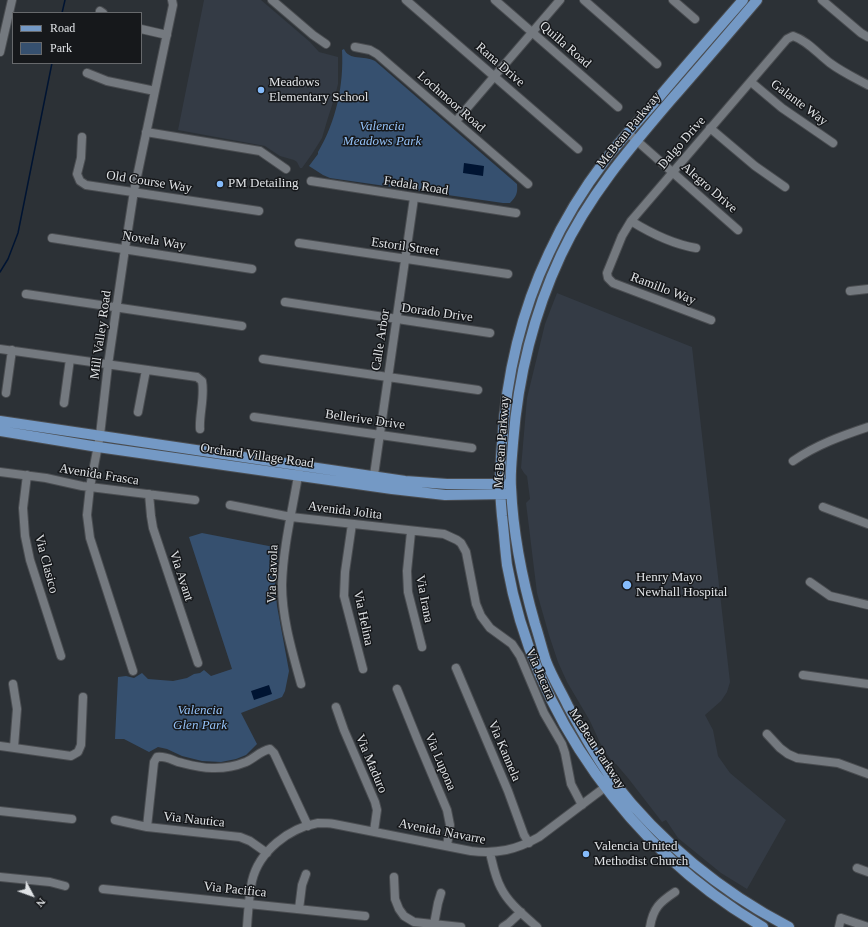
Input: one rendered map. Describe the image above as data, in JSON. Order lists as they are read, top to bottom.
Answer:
{
  "streets": {
    "main road": ["McBean Parkway", "Orchard Village Road"],
    "street": [
      "Quilla Road",
      "Rana Drive",
      "Lochmoor Road",
      "Galante Way",
      "Dalgo Drive",
      "Old Course Way",
      "Fedala Road",
      "Alegro Drive",
      "Novela Way",
      "Estoril Street",
      "Ramillo Way",
      "Dorado Drive",
      "Mill Valley Road",
      "Calle Arbor",
      "Bellerive Drive",
      "Avenida Frasca",
      "Avenida Jolita",
      "Via Clasico",
      "Via Gavola",
      "Via Avant",
      "Via Irana",
      "Via Helina",
      "Via Jacara",
      "Via Kannela",
      "Via Lupona",
      "Via Maduro",
      "Via Nautica",
      "Avenida Navarre",
      "Via Pacifica"
    ]
  },
  "crossings": [
    ["Galante Way", "Dalgo Drive"],
    ["McBean Parkway", "Alegro Drive"],
    ["McBean Parkway", "Orchard Village Road"],
    ["McBean Parkway", "Avenida Navarre"],
    ["Dalgo Drive", "Alegro Drive"],
    ["Dalgo Drive", "Ramillo Way"],
    ["Old Course Way", "Mill Valley Road"],
    ["Fedala Road", "Calle Arbor"],
    ["Novela Way", "Mill Valley Road"],
    ["Estoril Street", "Calle Arbor"],
    ["Dorado Drive", "Calle Arbor"],
    ["Mill Valley Road", "Orchard Village Road"],
    ["Mill Valley Road", "Avenida Frasca"],
    ["Calle Arbor", "Bellerive Drive"],
    ["Calle Arbor", "Orchard Village Road"],
    ["Orchard Village Road", "Via Gavola"],
    ["Avenida Frasca", "Via Clasico"],
    ["Avenida Frasca", "Via Avant"],
    ["Avenida Jolita", "Via Gavola"],
    ["Avenida Jolita", "Via Irana"],
    ["Avenida Jolita", "Via Helina"],
    ["Avenida Jolita", "Via Jacara"],
    ["Via Jacara", "Avenida Navarre"],
    ["Via Kannela", "Avenida Navarre"],
    ["Via Lupona", "Avenida Navarre"],
    ["Via Maduro", "Avenida Navarre"],
    ["Via Nautica", "Avenida Navarre"],
    ["Avenida Navarre", "Via Pacifica"]
  ],
  "parks": ["Valencia Meadows Park", "Valencia Glen Park"],
  "places": [
    "Meadows Elementary School",
    "PM Detailing",
    "Henry Mayo Newhall Hospital",
    "Valencia United Methodist Church"
  ],
  "legend": ["Road", "Park"],
  "north": "bottom right"
}
